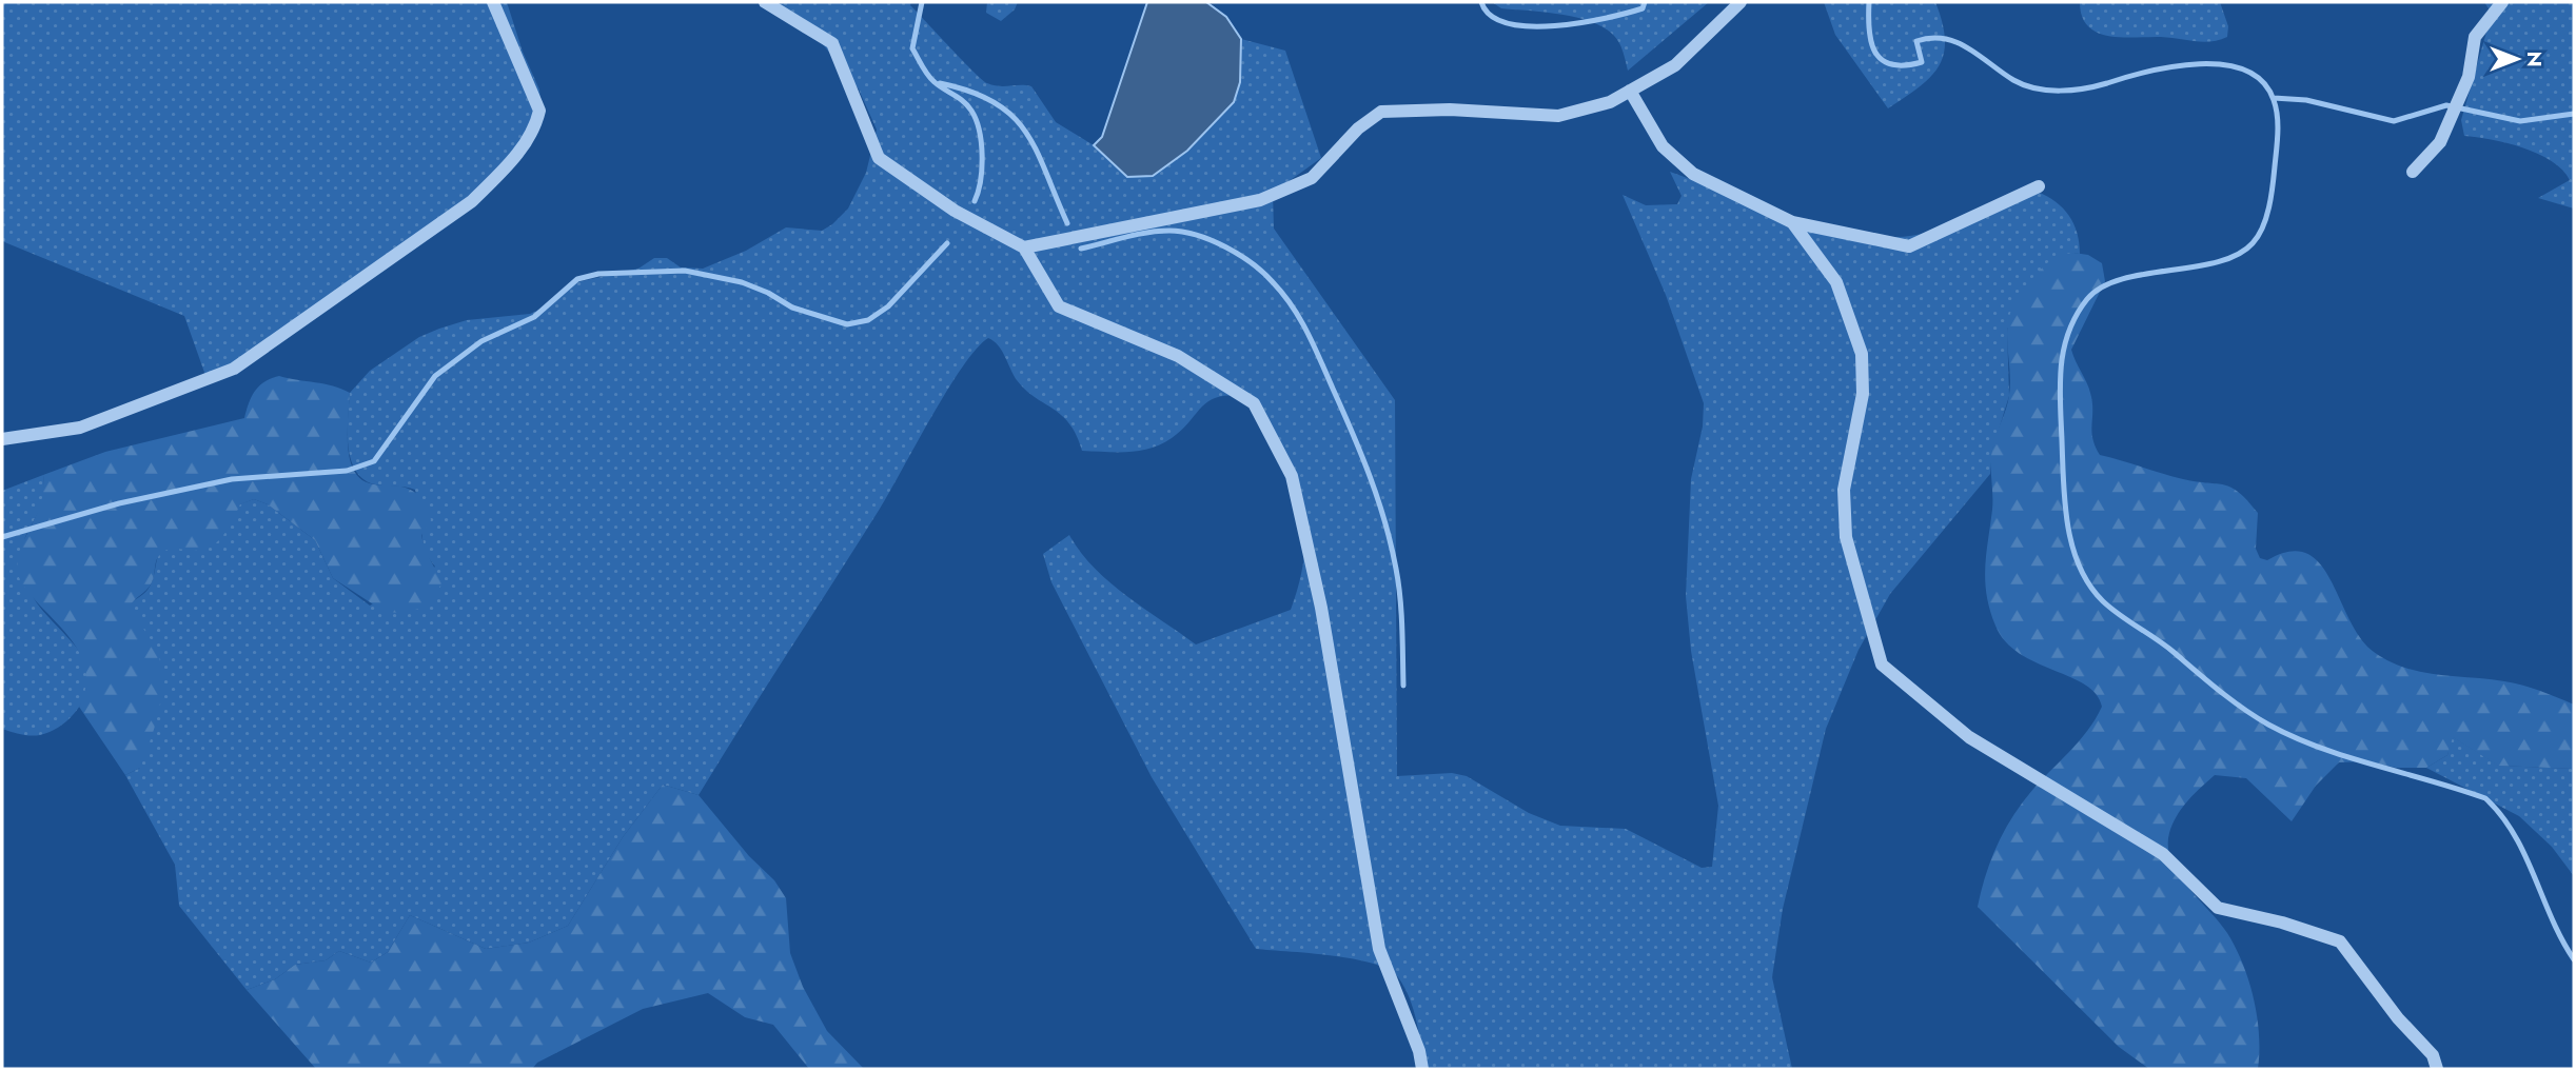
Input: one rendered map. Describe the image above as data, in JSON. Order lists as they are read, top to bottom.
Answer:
{
  "north": "right"
}
